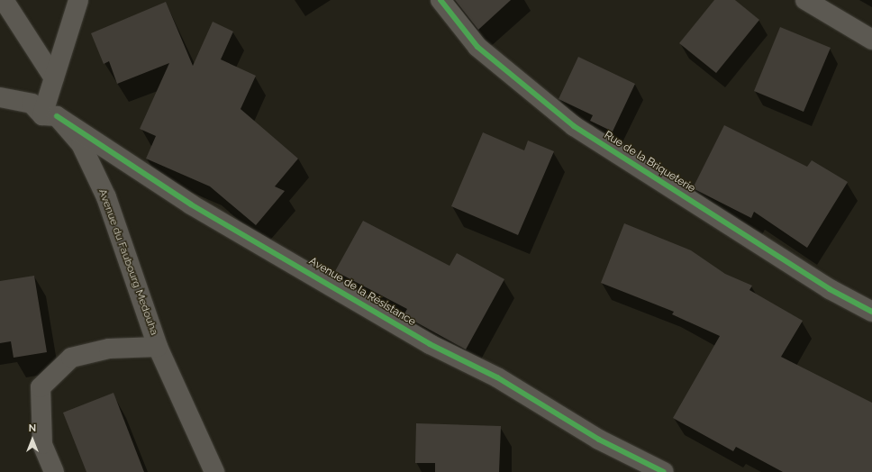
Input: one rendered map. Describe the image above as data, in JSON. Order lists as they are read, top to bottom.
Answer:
{
  "streets": {
    "street": ["Rue de la Briqueterie", "Avenue du Faubourg Medouha", "Avenue de la Résistance"]
  },
  "crossings": [
    ["Avenue du Faubourg Medouha", "Avenue de la Résistance"]
  ],
  "north": "top"
}
